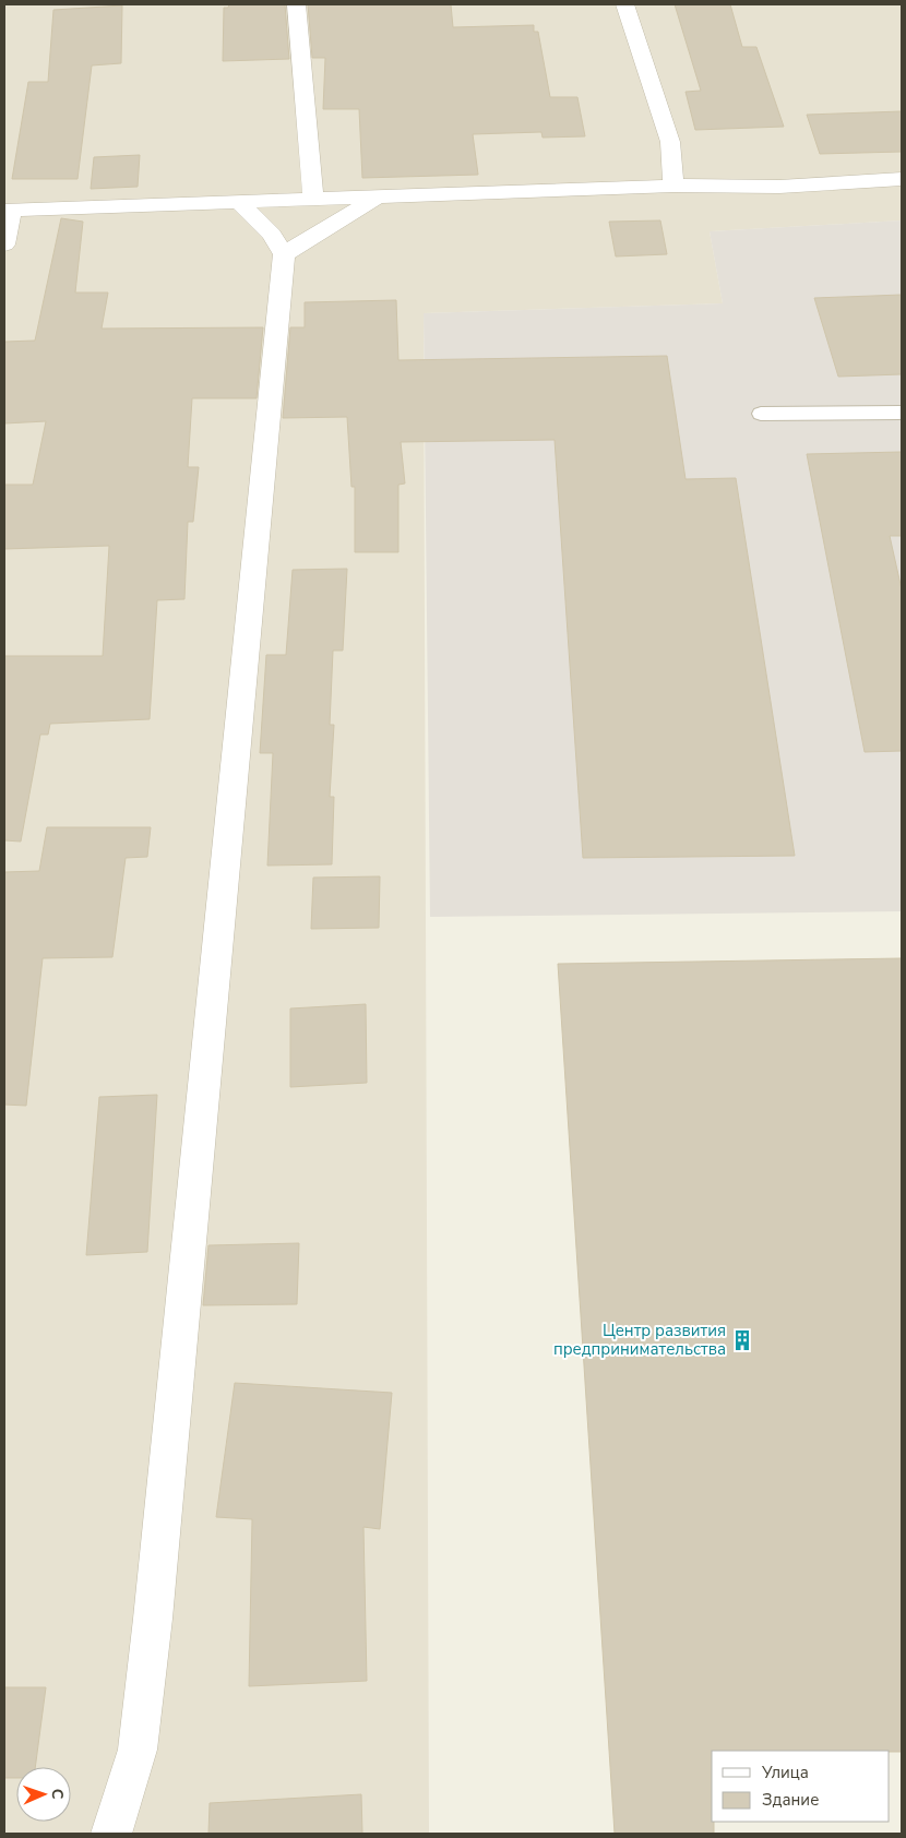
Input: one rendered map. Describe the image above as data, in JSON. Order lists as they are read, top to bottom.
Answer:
{
  "places": {
    "building": ["Центр развития предпринимательства"]
  },
  "legend": ["Улица", "Здание"],
  "north": "right"
}
